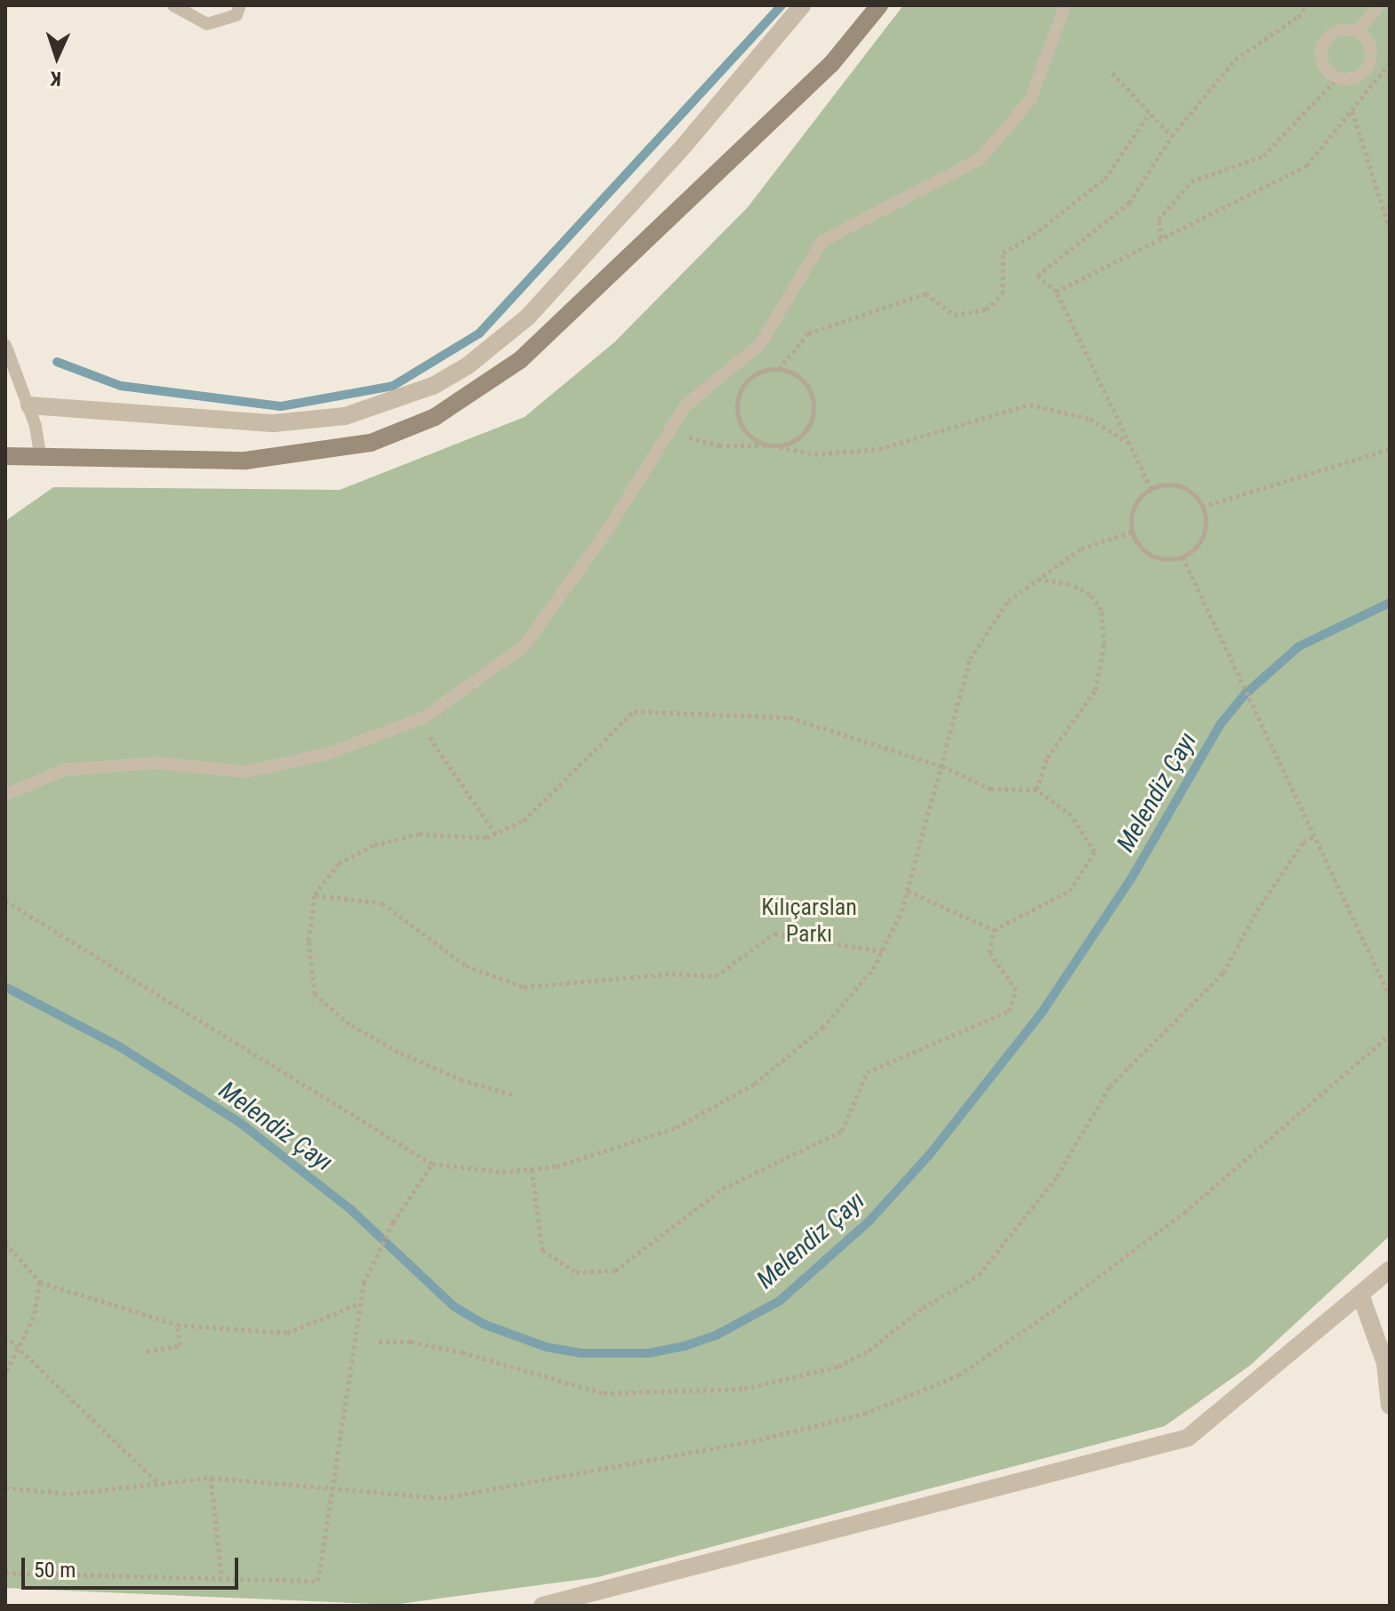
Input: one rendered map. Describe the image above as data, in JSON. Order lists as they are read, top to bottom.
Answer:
{
  "water": ["Melendiz Çayı"],
  "parks": ["Kılıçarslan Parkı"],
  "scale_bar": "50 m",
  "north": "bottom"
}
